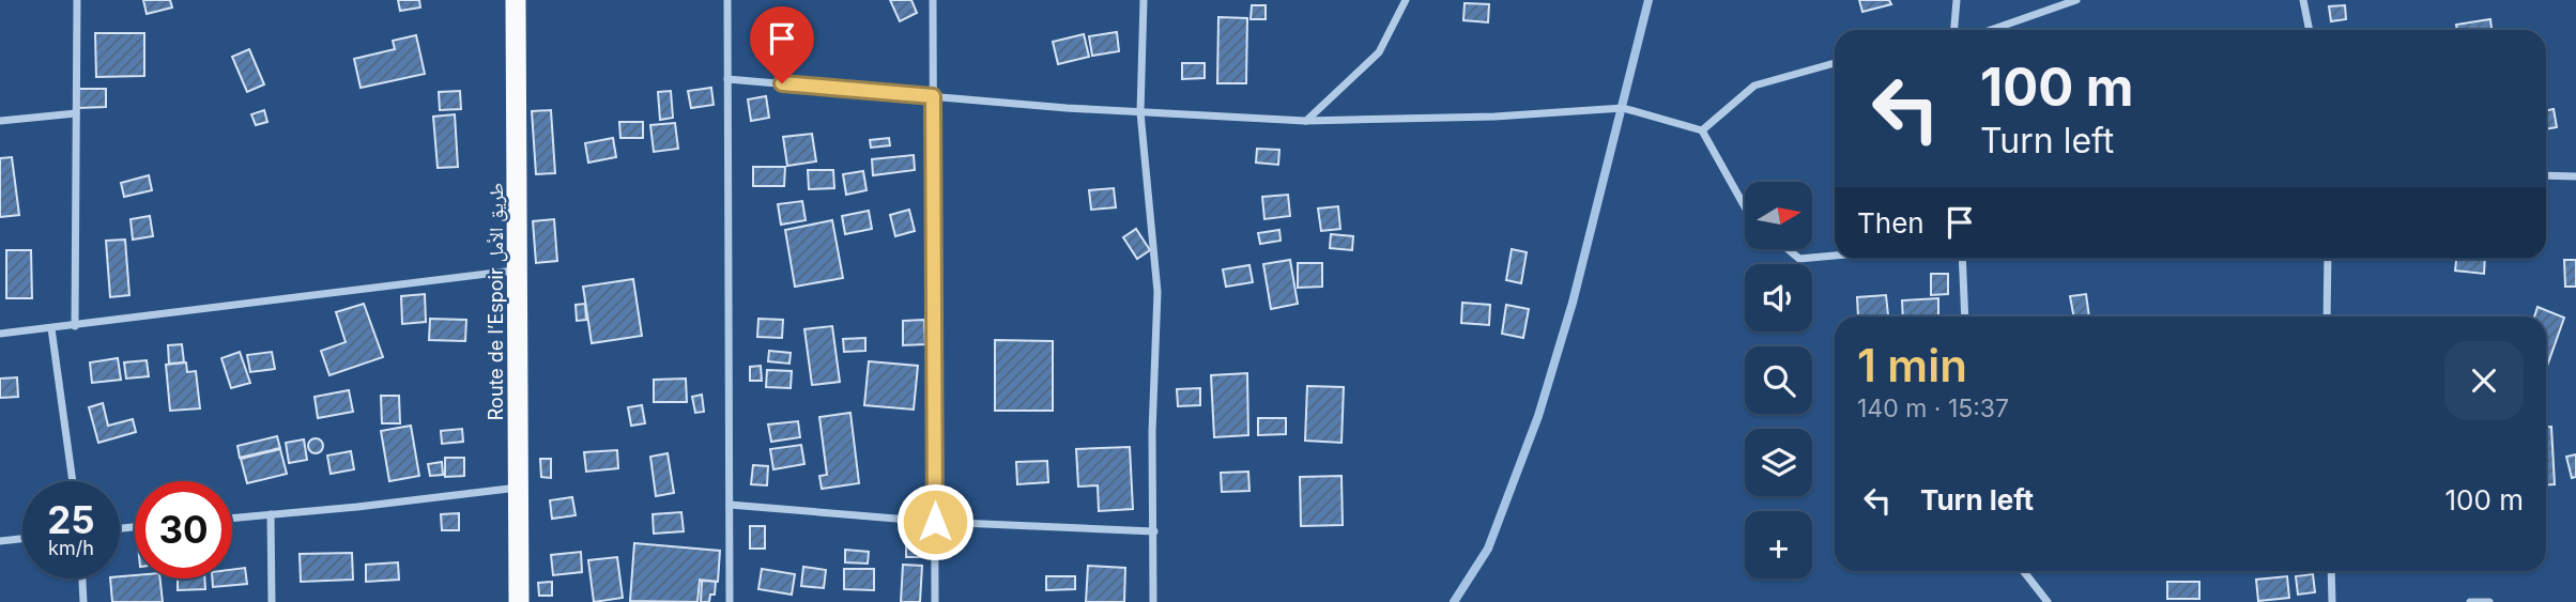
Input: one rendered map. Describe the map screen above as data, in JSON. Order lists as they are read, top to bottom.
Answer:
{
  "streets": {
    "highway": ["Route de l’Espoir طريق الأمل"]
  },
  "north": "right",
  "page": {
    "turn": ["100 m", "Turn left"],
    "map_buttons": "+",
    "then": "Then",
    "heading": ["1 min", "140 m · 15:37"],
    "list": [
      {
        "name": "Turn left",
        "value": "100 m"
      }
    ],
    "speed": "25 km/h",
    "limit": "30"
  }
}
